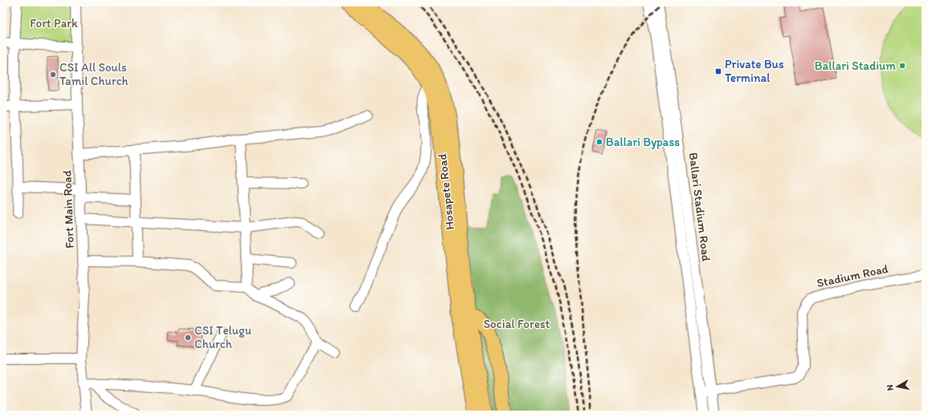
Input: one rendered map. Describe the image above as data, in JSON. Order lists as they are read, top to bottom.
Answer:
{
  "streets": {
    "highway": ["Hosapete Road"],
    "street": ["Ballari Stadium Road", "Fort Main Road", "Stadium Road"]
  },
  "crossings": [
    ["Ballari Stadium Road", "Stadium Road"]
  ],
  "parks": ["Fort Park", "Social Forest"],
  "places": {
    "other": [
      "Ballari Stadium",
      "CSI All Souls Tamil Church",
      "Ballari Bypass",
      "CSI Telugu Church"
    ],
    "transit": ["Private Bus Terminal"]
  },
  "north": "left"
}
